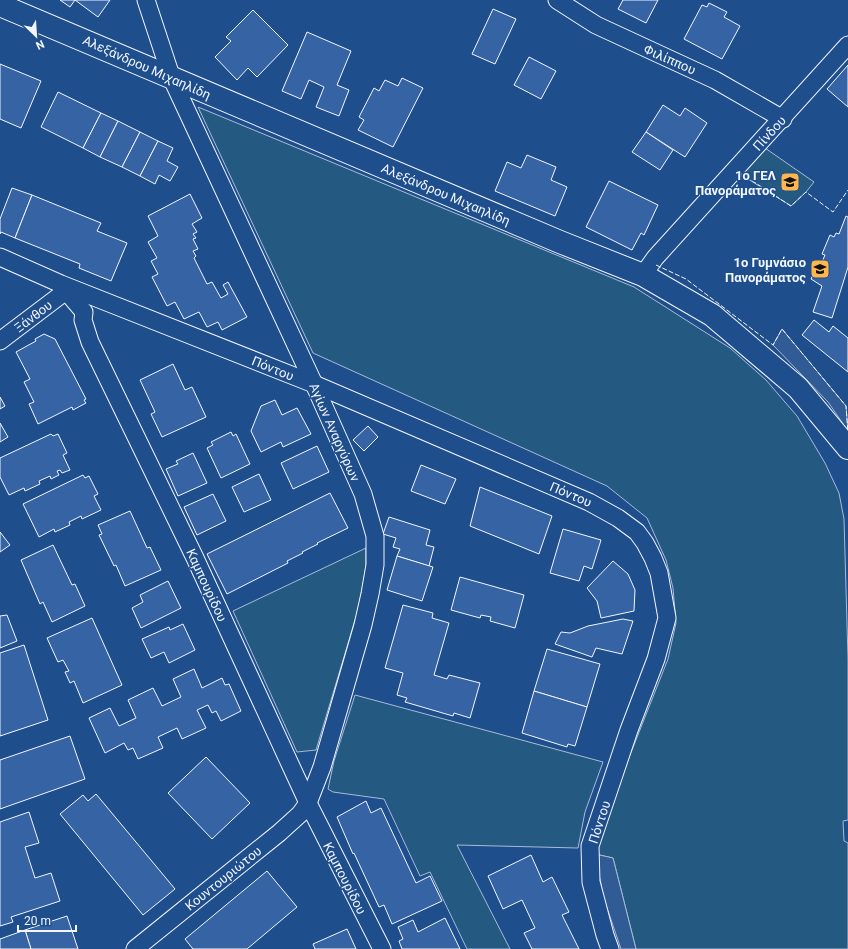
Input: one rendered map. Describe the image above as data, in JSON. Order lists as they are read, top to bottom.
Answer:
{
  "streets": {
    "street": [
      "Φιλίππου",
      "Aλεξάνδρου Mιχαηλίδη",
      "Πίνδου",
      "Ξάνθου",
      "Πόντου",
      "Αγίων Αναργύρων",
      "Καμπουρίδου",
      "Κουντουριώτου"
    ]
  },
  "crossings": [
    ["Φιλίππου", "Πίνδου"],
    ["Aλεξάνδρου Mιχαηλίδη", "Πίνδου"],
    ["Aλεξάνδρου Mιχαηλίδη", "Αγίων Αναργύρων"],
    ["Ξάνθου", "Πόντου"],
    ["Πόντου", "Αγίων Αναργύρων"],
    ["Αγίων Αναργύρων", "Καμπουρίδου"],
    ["Αγίων Αναργύρων", "Κουντουριώτου"],
    ["Καμπουρίδου", "Κουντουριώτου"]
  ],
  "places": {
    "school or university": ["1ο ΓΕΛ Πανοράματος", "1ο Γυμνάσιο Πανοράματος"]
  },
  "scale_bar": "20 m",
  "north": "bottom right"
}
